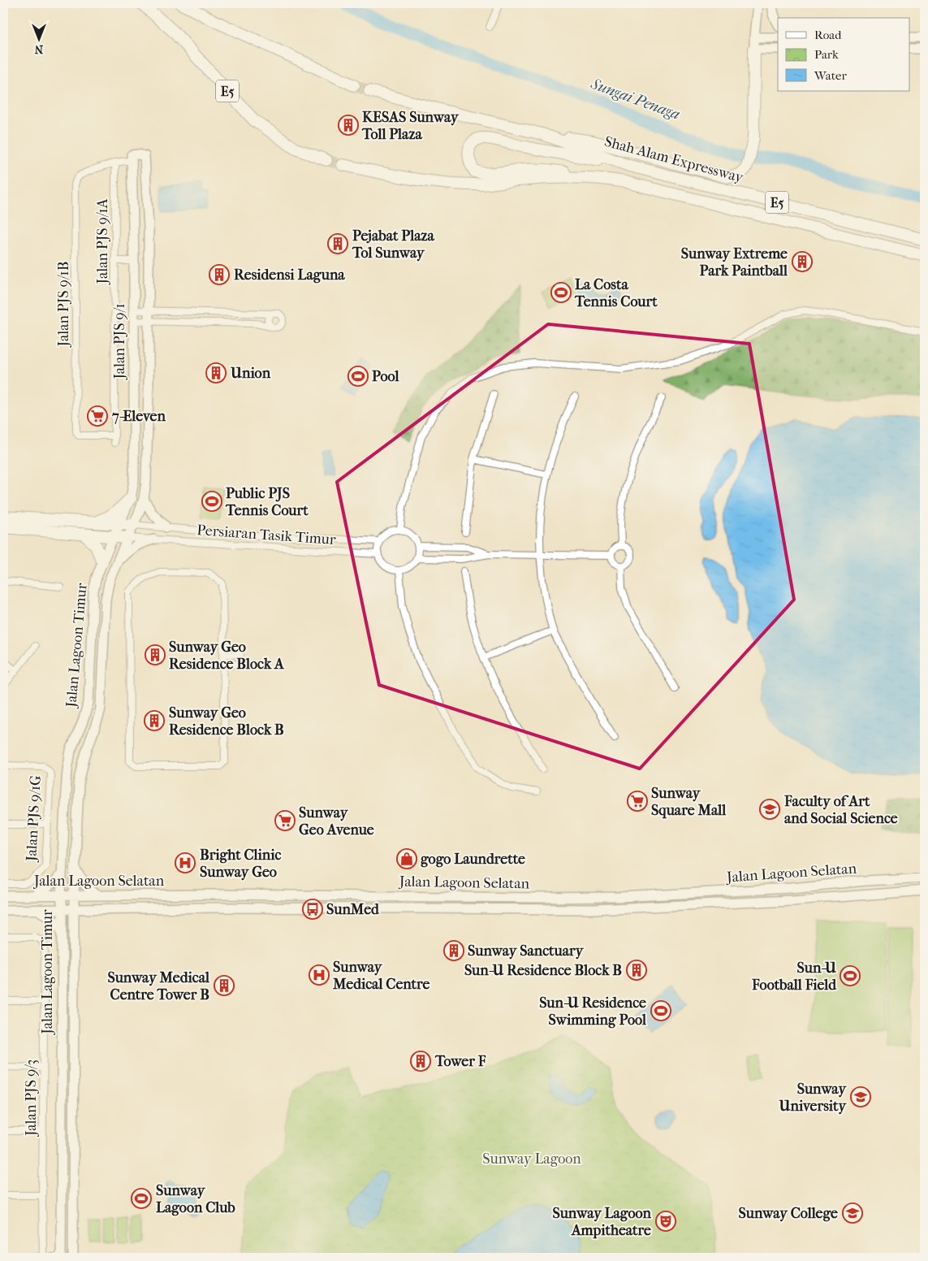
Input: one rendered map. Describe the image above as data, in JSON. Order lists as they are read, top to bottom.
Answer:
{
  "streets": {
    "highway": ["E5", "Shah Alam Expressway"],
    "main road": ["Jalan PJS 9/1", "Jalan Lagoon Timur", "Jalan Lagoon Selatan"],
    "street": [
      "Jalan PJS 9/1A",
      "Jalan PJS 9/1B",
      "Persiaran Tasik Timur",
      "Jalan PJS 9/1G",
      "Jalan PJS 9/3"
    ]
  },
  "crossings": [
    ["Jalan PJS 9/1A", "Jalan PJS 9/1B"],
    ["Jalan PJS 9/1", "Persiaran Tasik Timur"],
    ["Jalan PJS 9/1", "Jalan Lagoon Timur"],
    ["Persiaran Tasik Timur", "Jalan Lagoon Timur"],
    ["Jalan Lagoon Timur", "Jalan Lagoon Selatan"]
  ],
  "water": ["Sungai Penaga"],
  "parks": ["Sunway Lagoon"],
  "places": {
    "building": [
      "KESAS Sunway Toll Plaza",
      "Pejabat Plaza Tol Sunway",
      "Sunway Extreme Park Paintball",
      "Residensi Laguna",
      "Union",
      "Sunway Geo Residence Block A",
      "Sunway Geo Residence Block B",
      "Sunway Sanctuary",
      "Sun-U Residence Block B",
      "Sunway Medical Centre Tower B",
      "Tower F"
    ],
    "sports": [
      "La Costa Tennis Court",
      "Pool",
      "Public PJS Tennis Court",
      "Sun-U Football Field",
      "Sun-U Residence Swimming Pool",
      "Sunway Lagoon Club"
    ],
    "supermarket": ["7-Eleven", "Sunway Square Mall", "Sunway Geo Avenue"],
    "school or university": ["Faculty of Art and Social Science", "Sunway University", "Sunway College"],
    "shop": ["gogo Laundrette"],
    "hospital": ["Bright Clinic Sunway Geo", "Sunway Medical Centre"],
    "bus stop": ["SunMed"],
    "theatre": ["Sunway Lagoon Ampitheatre"]
  },
  "legend": ["Road", "Park", "Water"],
  "north": "bottom"
}
